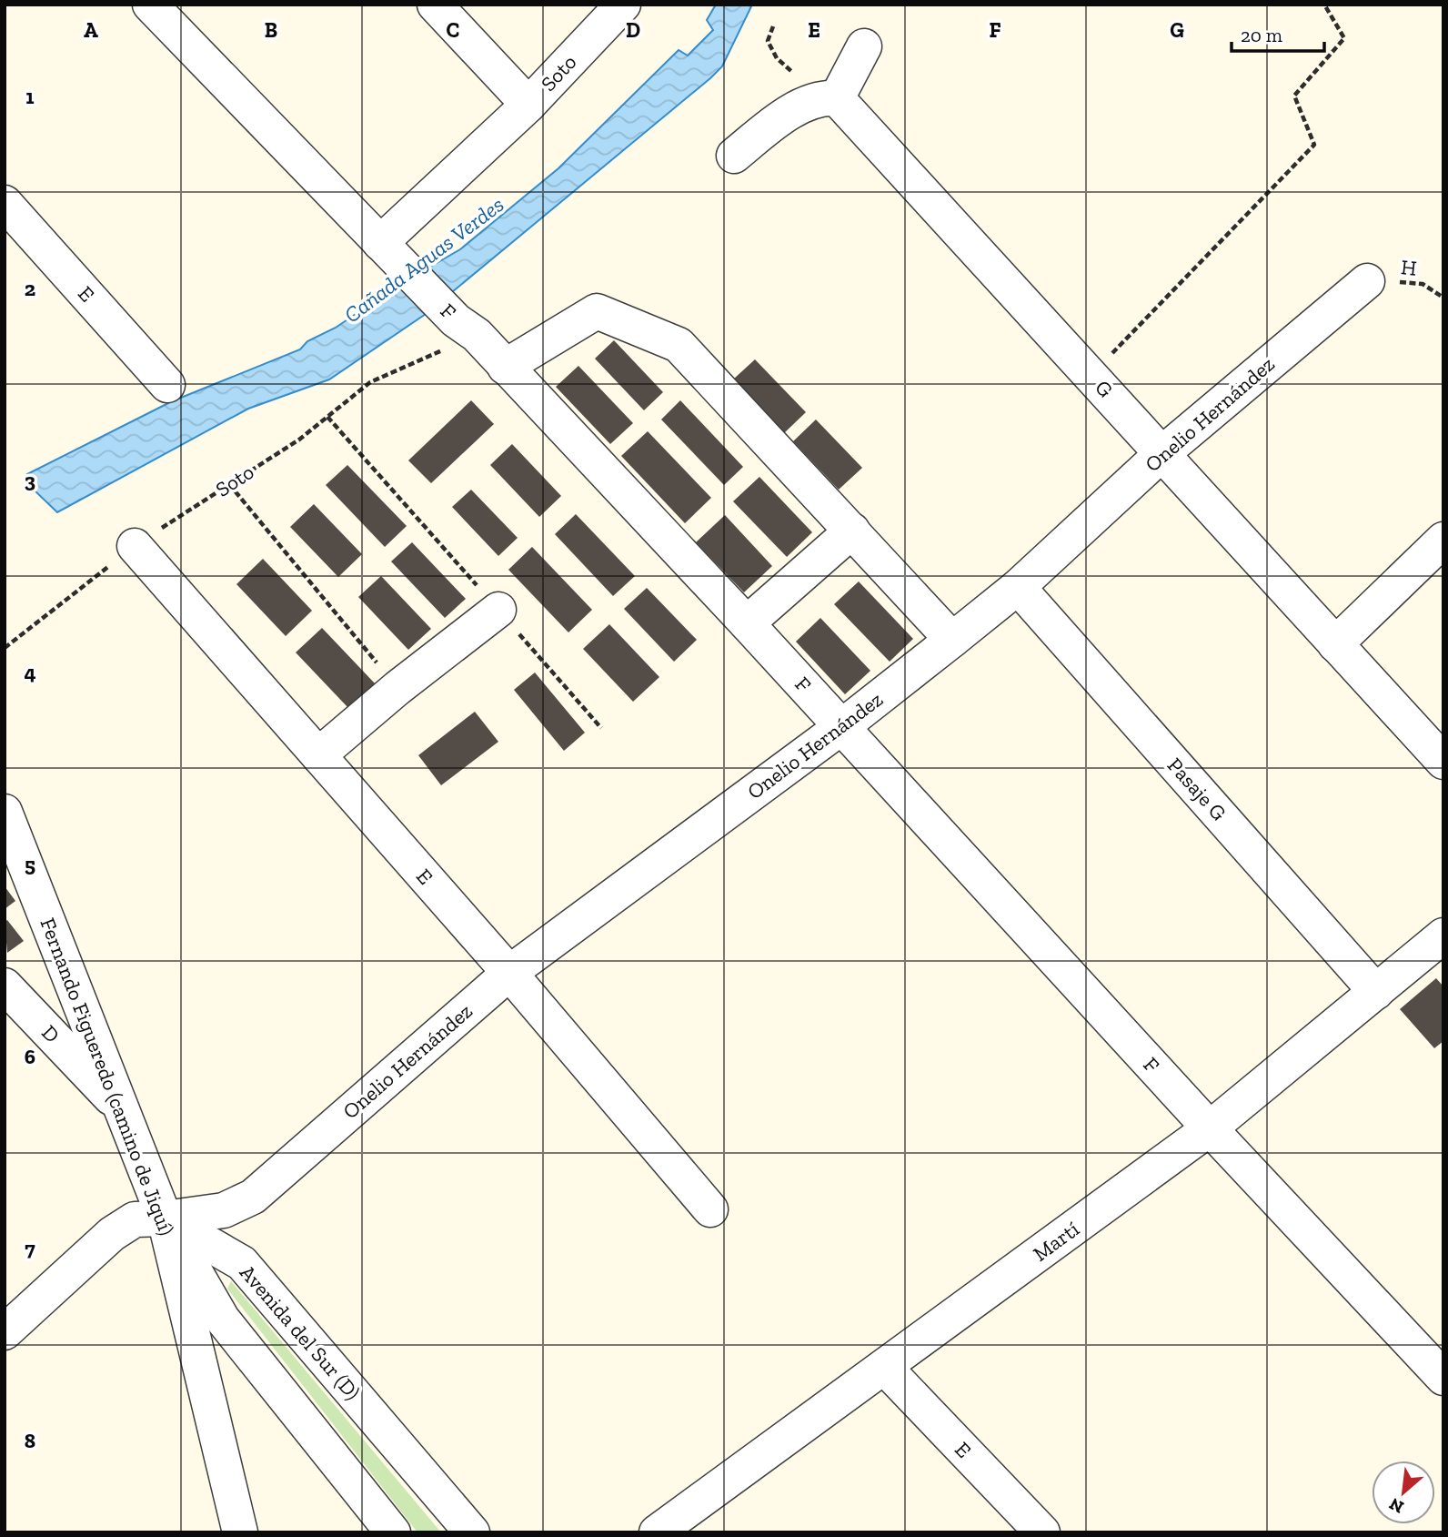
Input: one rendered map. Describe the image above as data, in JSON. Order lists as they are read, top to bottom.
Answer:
{
  "streets": {
    "street": [
      "Soto",
      "E",
      "F",
      "G",
      "Onelio Hernández",
      "Pasaje G",
      "D",
      "Fernando Figueredo (camino de Jiquí)",
      "Martí",
      "Avenida del Sur (D)"
    ],
    "path": ["H"]
  },
  "crossings": [
    ["Soto", "E"],
    ["Soto", "F"],
    ["H", "Onelio Hernández"],
    ["E", "Onelio Hernández"],
    ["E", "Martí"],
    ["F", "Onelio Hernández"],
    ["F", "Martí"],
    ["G", "Onelio Hernández"],
    ["Onelio Hernández", "Pasaje G"],
    ["Onelio Hernández", "Fernando Figueredo (camino de Jiquí)"],
    ["Onelio Hernández", "Avenida del Sur (D)"],
    ["Pasaje G", "Martí"],
    ["D", "Fernando Figueredo (camino de Jiquí)"],
    ["Fernando Figueredo (camino de Jiquí)", "Avenida del Sur (D)"]
  ],
  "water": ["Cañada Aguas Verdes"],
  "scale_bar": "20 m",
  "north": "bottom left",
  "grid": {
    "columns": [
      "A",
      "B",
      "C",
      "D",
      "E",
      "F",
      "G"
    ],
    "rows": [
      "1",
      "2",
      "3",
      "4",
      "5",
      "6",
      "7",
      "8"
    ]
  }
}
